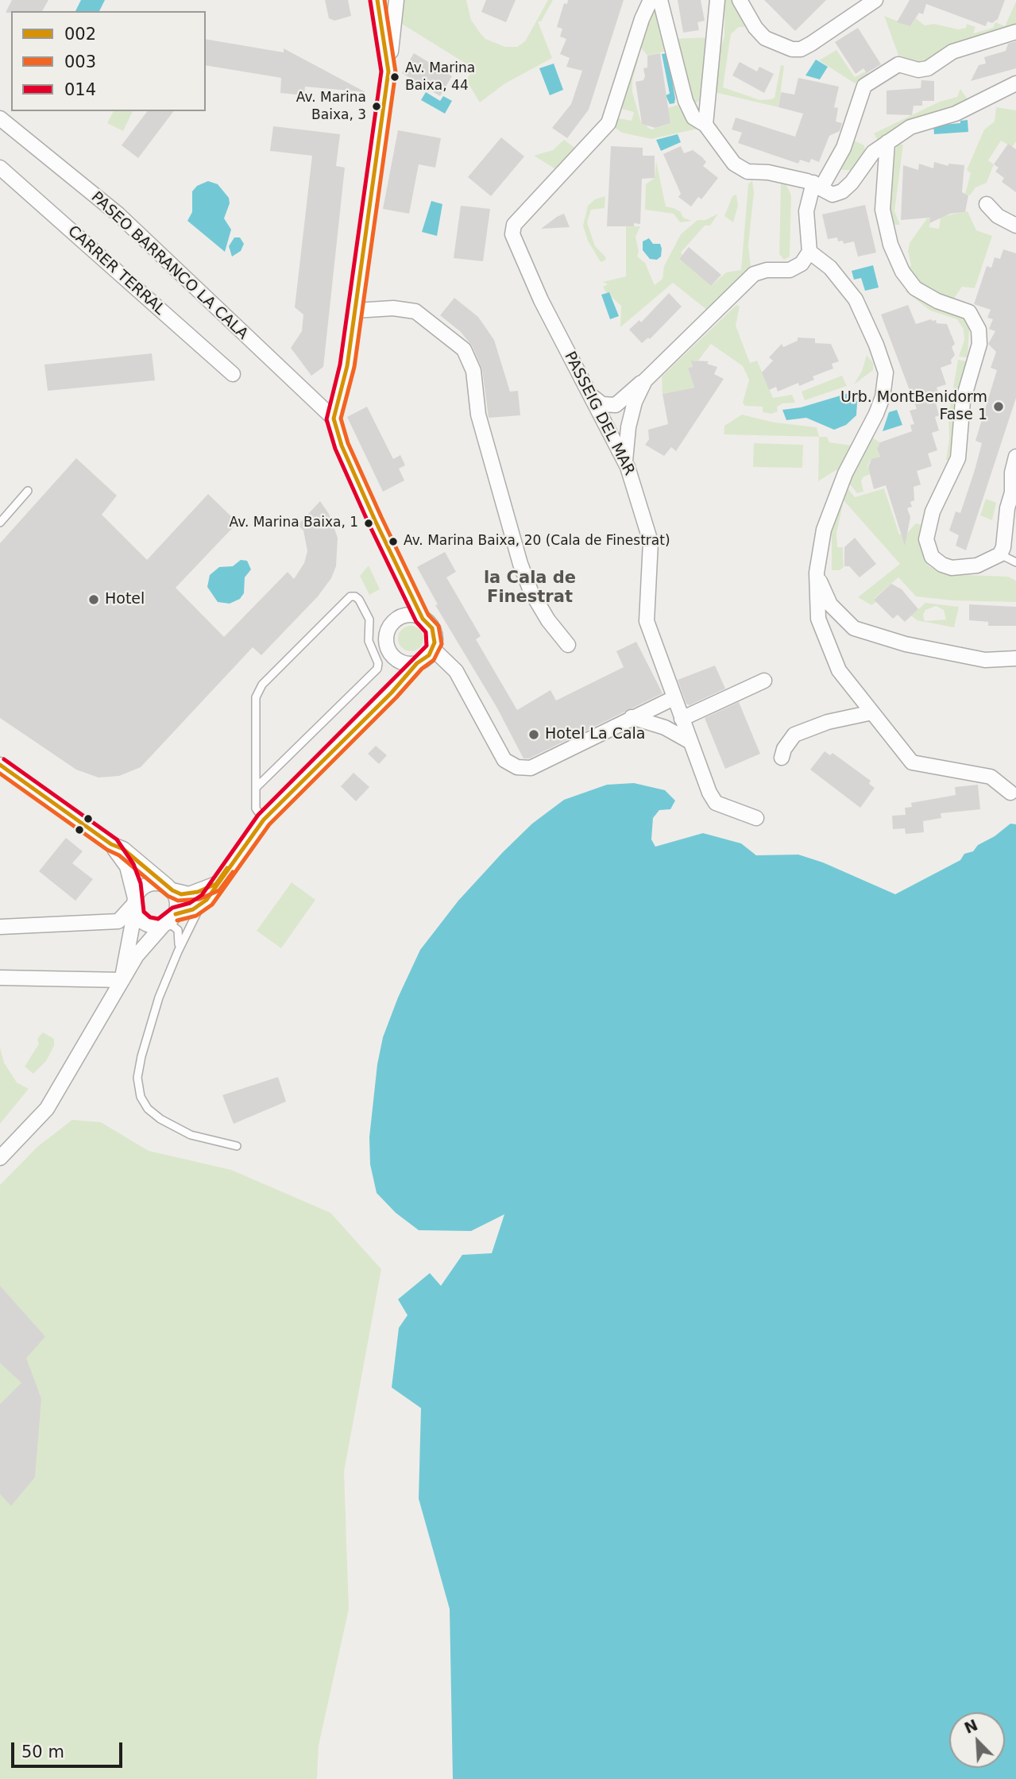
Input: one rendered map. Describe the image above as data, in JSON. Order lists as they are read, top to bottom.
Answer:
{
  "streets": {
    "street": ["PASEO BARRANCO LA CALA", "CARRER TERRAL", "PASSEIG DEL MAR"]
  },
  "districts": ["la Cala de Finestrat"],
  "places": [
    "Av. Marina Baixa, 44",
    "Av. Marina Baixa, 3",
    "Urb. MontBenidorm Fase 1",
    "Av. Marina Baixa, 1",
    "Av. Marina Baixa, 20 (Cala de Finestrat)",
    "Hotel",
    "Hotel La Cala"
  ],
  "lines": ["transit line 002", "transit line 003", "transit line 014"],
  "legend": ["002", "003", "014"],
  "scale_bar": "50 m",
  "north": "top left"
}
